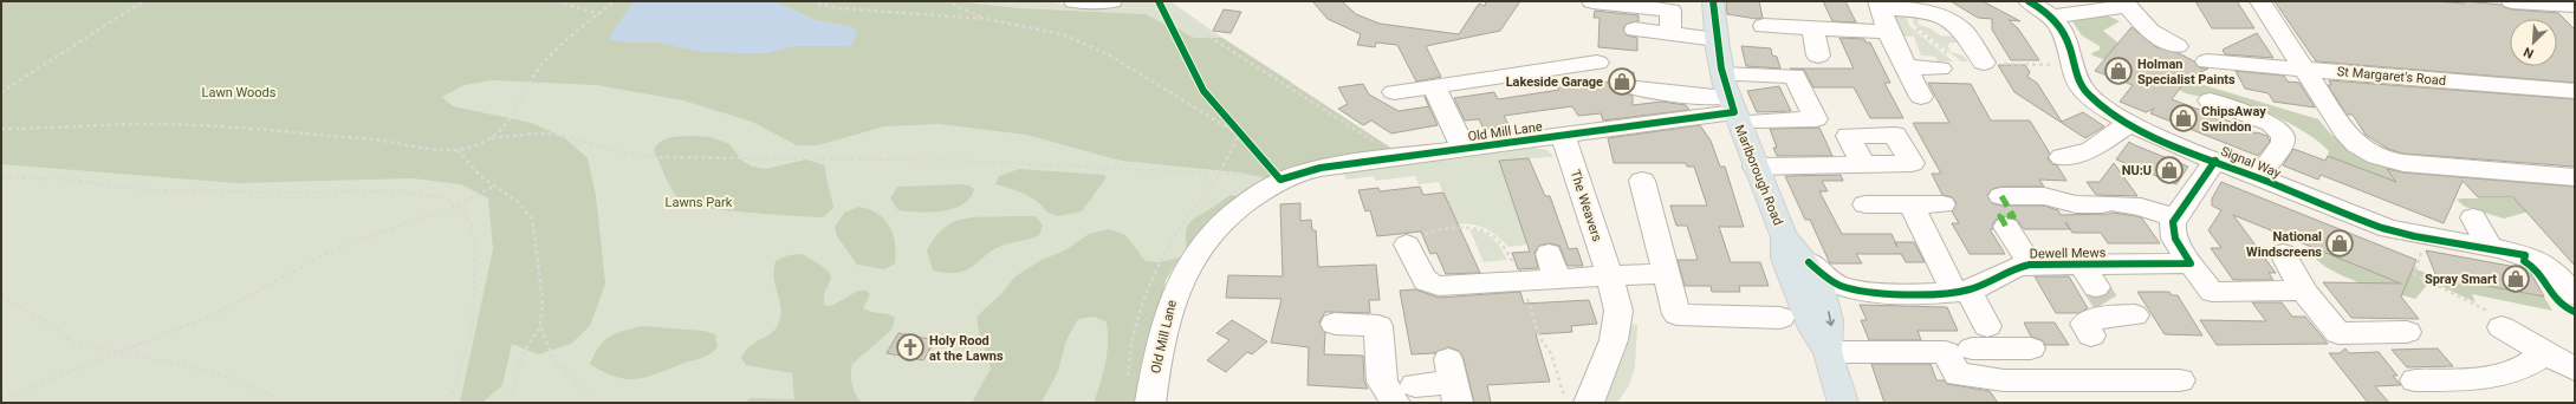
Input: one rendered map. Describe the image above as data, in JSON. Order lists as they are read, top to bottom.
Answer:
{
  "streets": {
    "main road": ["Marlborough Road"],
    "street": [
      "St Margaret's Road",
      "Old Mill Lane",
      "Signal Way",
      "The Weavers",
      "Dewell Mews"
    ]
  },
  "crossings": [
    ["Old Mill Lane", "Marlborough Road"],
    ["Old Mill Lane", "The Weavers"],
    ["Marlborough Road", "Dewell Mews"]
  ],
  "parks": ["Lawn Woods", "Lawns Park"],
  "places": {
    "shop": [
      "Holman Specialist Paints",
      "Lakeside Garage",
      "ChipsAway Swindon",
      "NU:U",
      "National Windscreens",
      "Spray Smart"
    ],
    "church": ["Holy Rood at the Lawns"]
  },
  "north": "bottom left"
}
